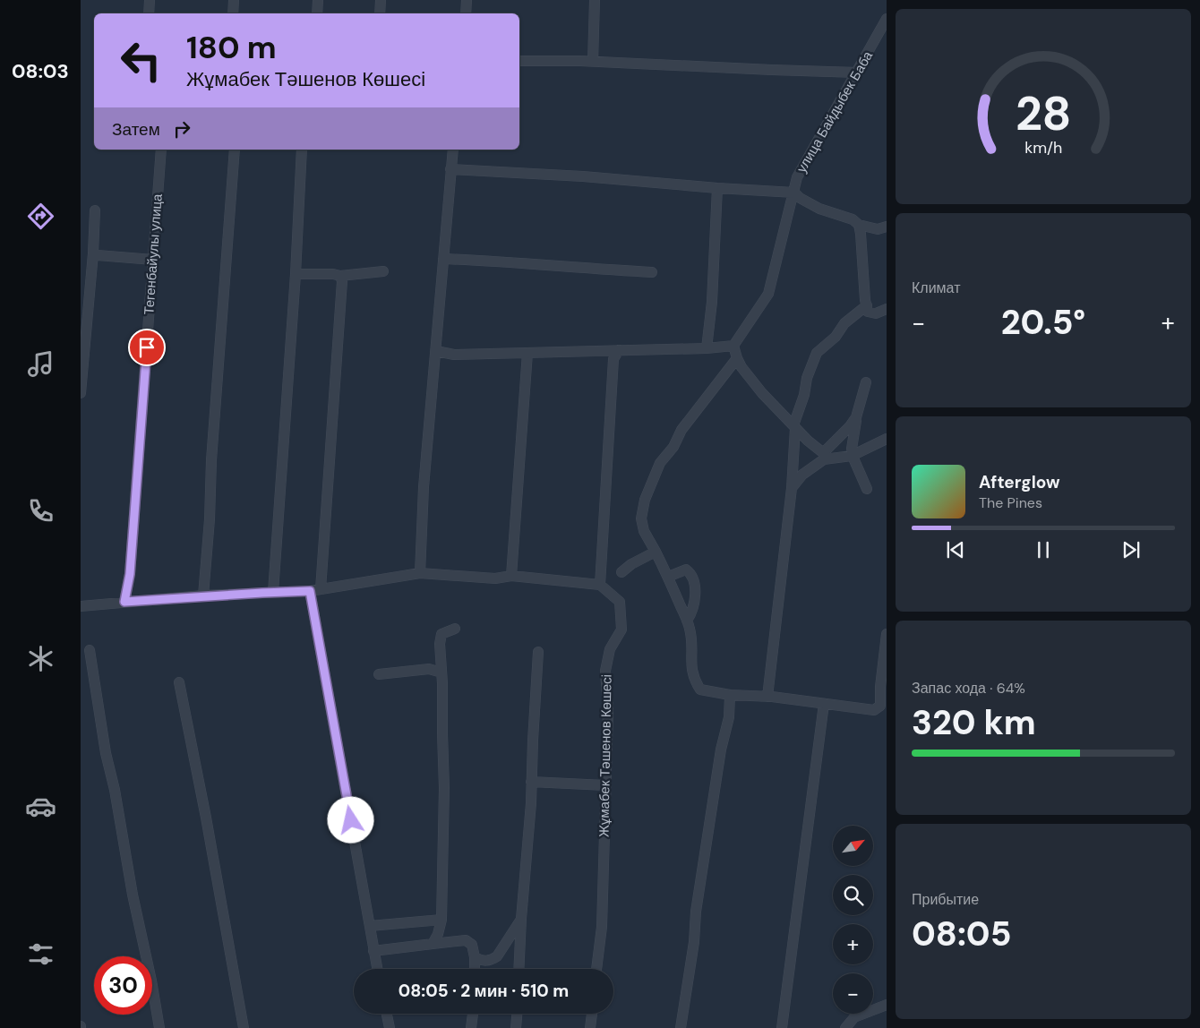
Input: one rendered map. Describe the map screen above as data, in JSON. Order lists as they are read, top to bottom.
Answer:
{
  "streets": {
    "street": ["улица Байдыбек Баба", "Тегенбайулы улица", "Жұмабек Тәшенов Көшесі"]
  },
  "north": "top right",
  "page": {
    "tabs": "08:03",
    "turn": ["180 m", "Жұмабек Тәшенов Көшесі"],
    "then": "Затем",
    "tile": [
      "Климат",
      ["Запас хода · 64%", "320 km"],
      ["Прибытие", "08:05"]
    ],
    "heat": ["−", "20.5°", "+"],
    "song": ["Afterglow", "The Pines"],
    "map_buttons": ["+", "−"],
    "limit": "30",
    "trip": "08:05 · 2 мин · 510 m",
    "gauge": ["28", "km/h"]
  }
}
